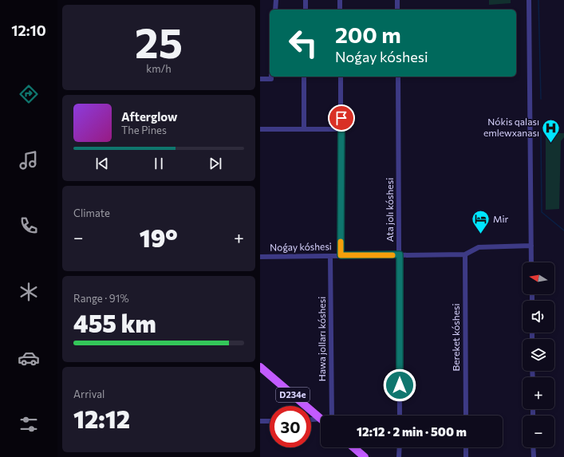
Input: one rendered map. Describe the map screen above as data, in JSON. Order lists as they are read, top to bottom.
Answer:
{
  "streets": {
    "main road": ["D234e"],
    "street": [
      "Ata jolı kóshesi",
      "Noǵay kóshesi",
      "Bereket kóshesi",
      "Hawa jolları kóshesi"
    ]
  },
  "crossings": [
    ["Ata jolı kóshesi", "Noǵay kóshesi"],
    ["Noǵay kóshesi", "Bereket kóshesi"],
    ["Noǵay kóshesi", "Hawa jolları kóshesi"]
  ],
  "places": {
    "hospital": ["Nókis qalası emlewxanası"],
    "hotel": ["Mir"]
  },
  "north": "left",
  "page": {
    "tabs": "12:10",
    "tile": [
      ["25", "km/h"],
      "Climate",
      ["Range · 91%", "455 km"],
      ["Arrival", "12:12"]
    ],
    "turn": ["200 m", "Noǵay kóshesi"],
    "song": ["Afterglow", "The Pines"],
    "heat": ["−", "19°", "+"],
    "map_buttons": ["+", "−"],
    "limit": "30",
    "trip": "12:12 · 2 min · 500 m"
  }
}
